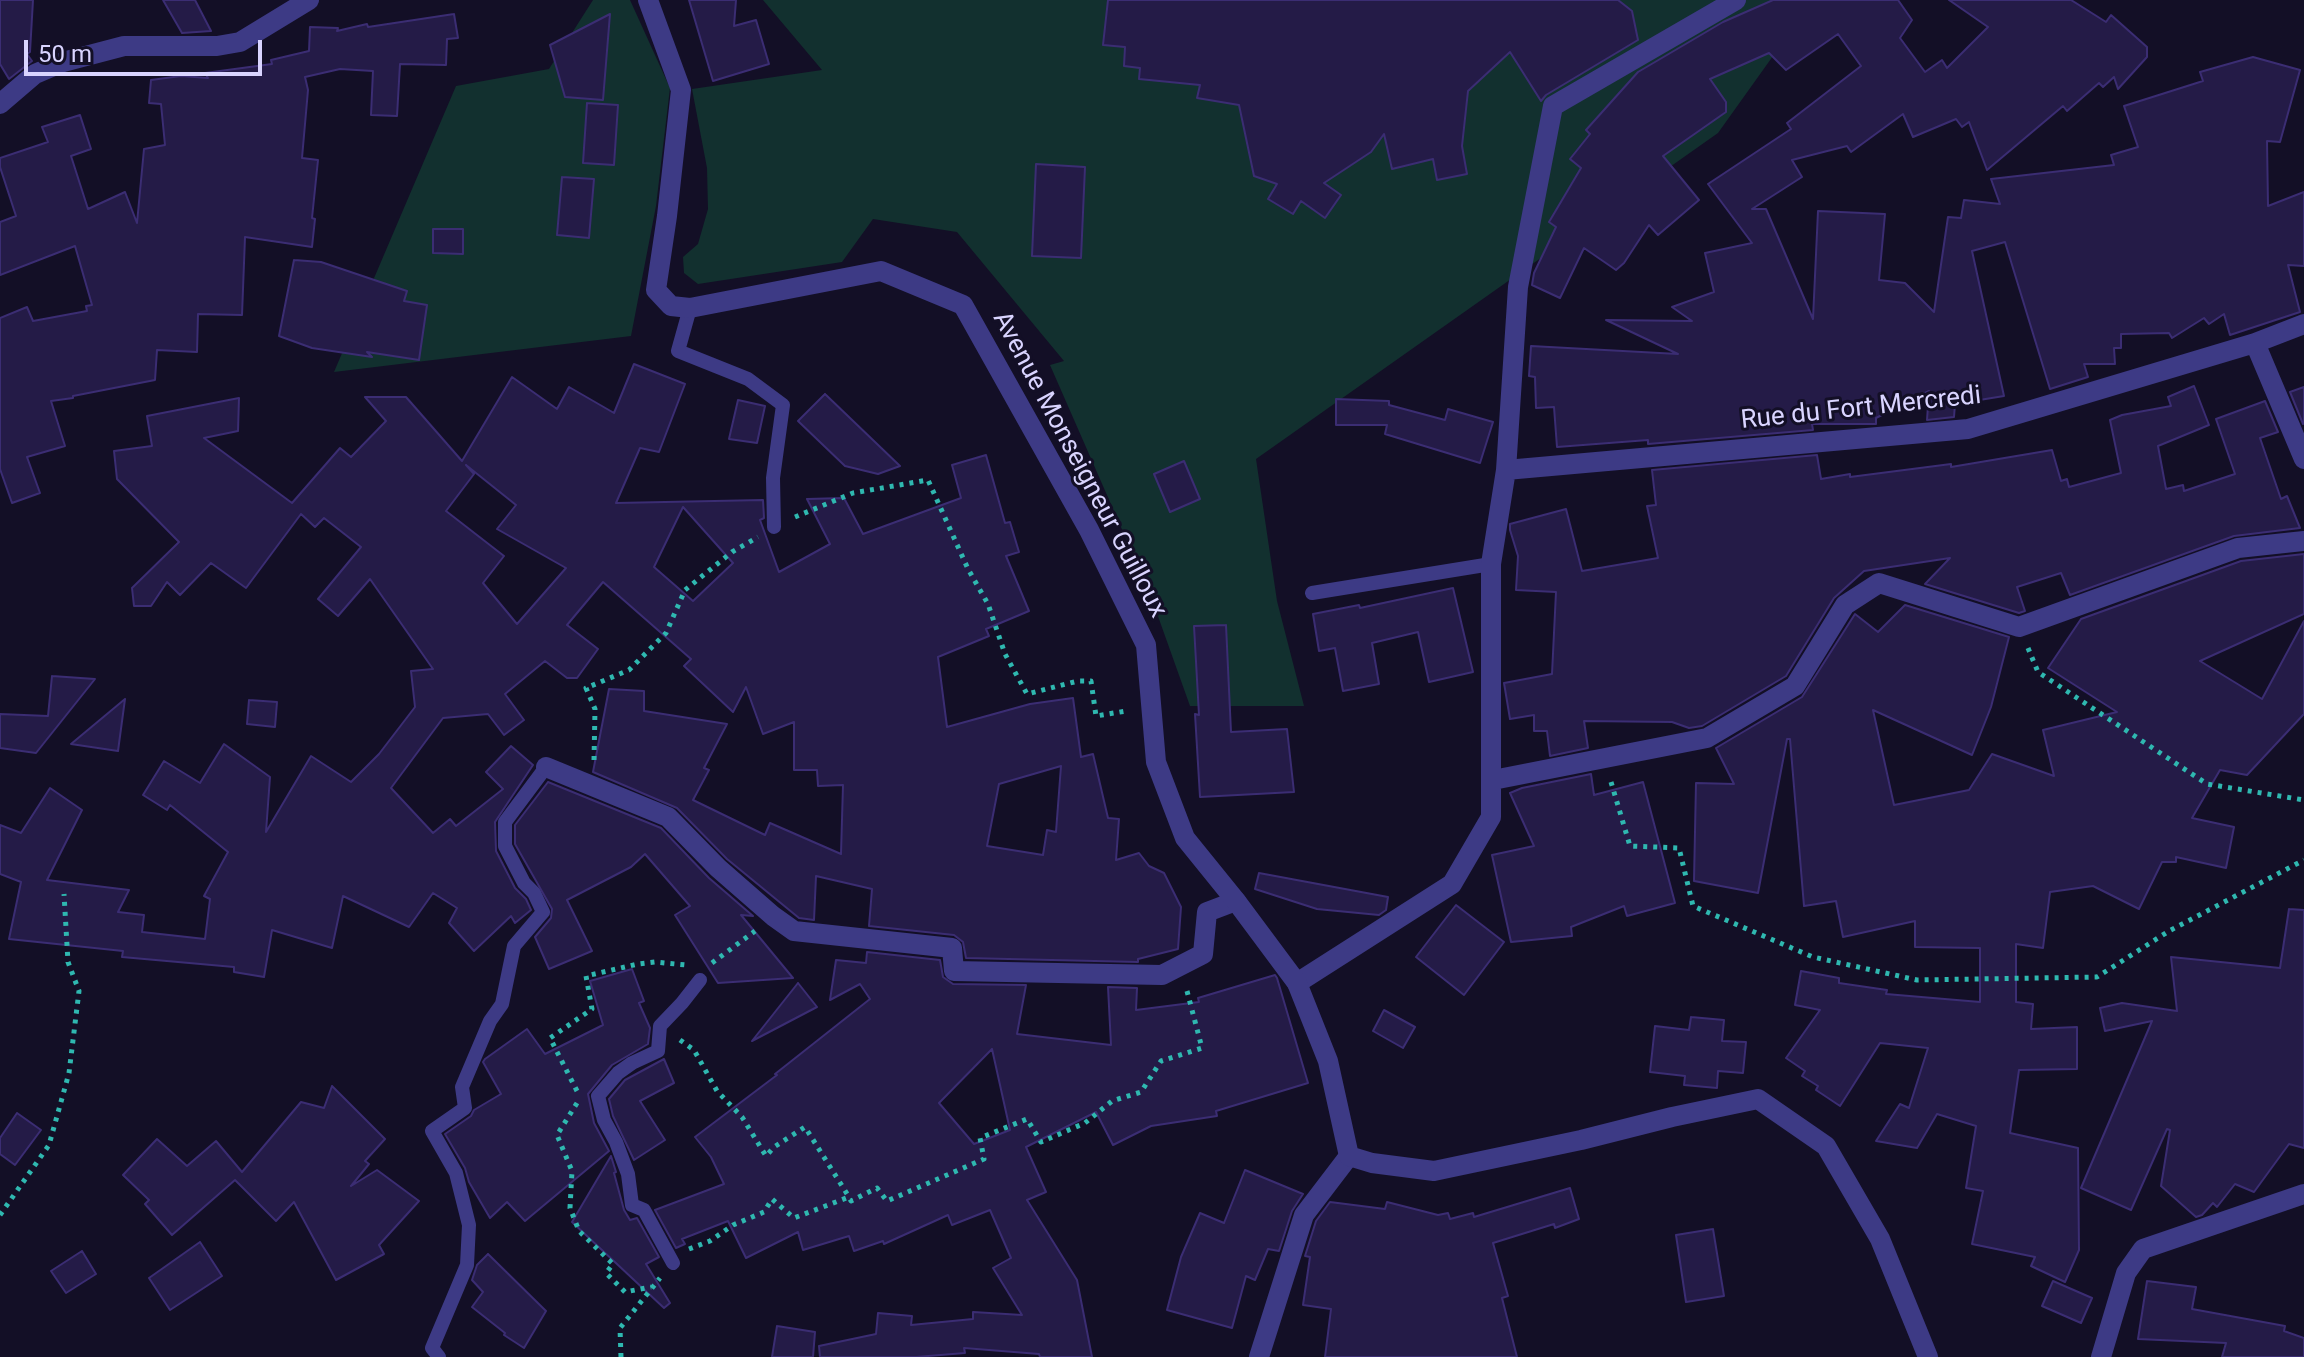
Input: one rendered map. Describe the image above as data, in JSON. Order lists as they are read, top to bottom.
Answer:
{
  "streets": {
    "street": ["Rue du Fort Mercredi", "Avenue Monseigneur Guilloux"]
  },
  "scale_bar": "50 m"
}
